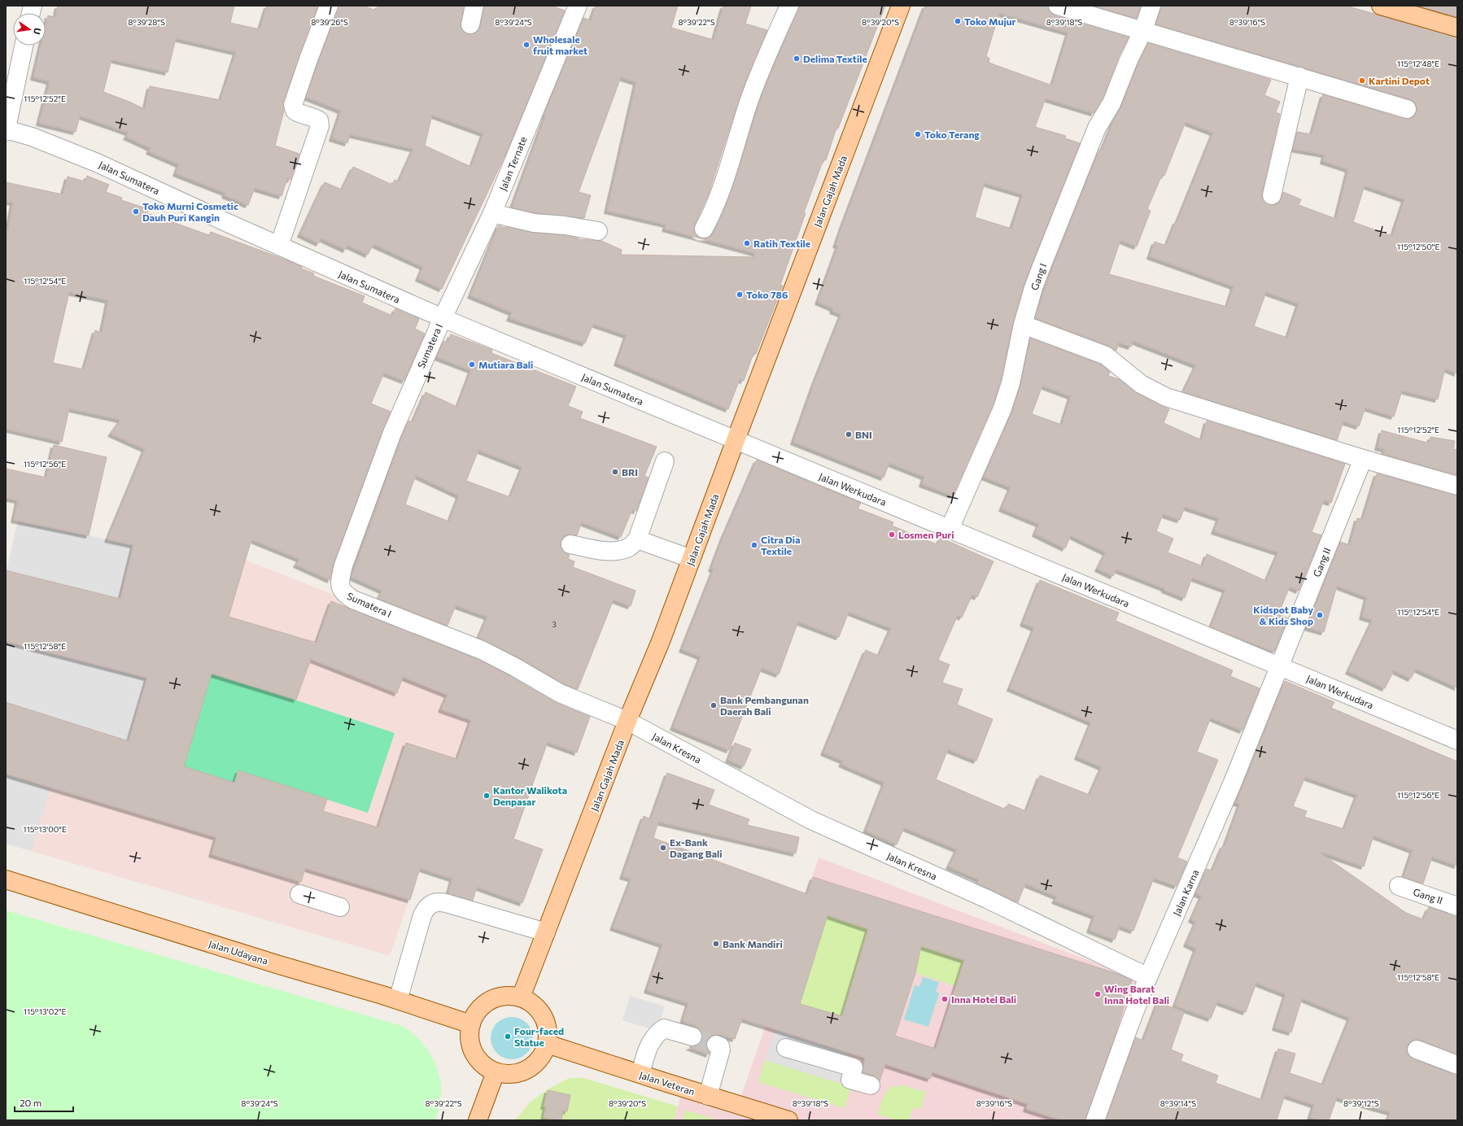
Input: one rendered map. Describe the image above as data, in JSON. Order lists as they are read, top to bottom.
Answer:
{
  "streets": {
    "main road": ["Jalan Gajah Mada", "Jalan Udayana", "Jalan Veteran"],
    "street": [
      "Jalan Ternate",
      "Jalan Sumatera",
      "Gang I",
      "Sumatera I",
      "Jalan Werkudara",
      "Gang II",
      "Jalan Kresna",
      "Jalan Karna"
    ]
  },
  "crossings": [
    ["Jalan Ternate", "Jalan Sumatera"],
    ["Jalan Ternate", "Sumatera I"],
    ["Jalan Sumatera", "Jalan Gajah Mada"],
    ["Jalan Sumatera", "Sumatera I"],
    ["Jalan Sumatera", "Jalan Werkudara"],
    ["Jalan Gajah Mada", "Sumatera I"],
    ["Jalan Gajah Mada", "Jalan Werkudara"],
    ["Jalan Gajah Mada", "Jalan Kresna"],
    ["Jalan Gajah Mada", "Jalan Udayana"],
    ["Jalan Gajah Mada", "Jalan Veteran"],
    ["Gang I", "Jalan Werkudara"],
    ["Sumatera I", "Jalan Kresna"],
    ["Jalan Werkudara", "Gang II"],
    ["Jalan Werkudara", "Jalan Karna"],
    ["Gang II", "Jalan Karna"],
    ["Jalan Kresna", "Jalan Karna"],
    ["Jalan Udayana", "Jalan Veteran"]
  ],
  "places": [
    "Toko Mujur",
    "Wholesale fruit market",
    "Delima Textile",
    "Kartini Depot",
    "Toko Terang",
    "Toko Murni Cosmetic Dauh Puri Kangin",
    "Ratih Textile",
    "Toko 786",
    "Mutiara Bali",
    "BNI",
    "BRI",
    "Losmen Puri",
    "Citra Dia Textile",
    "Kidspot Baby & Kids Shop",
    "Bank Pembangunan Daerah Bali",
    "Kantor Walikota Denpasar",
    "Ex-Bank Dagang Bali",
    "Bank Mandiri",
    "Wing Barat Inna Hotel Bali",
    "Inna Hotel Bali",
    "Four-faced Statue"
  ],
  "house_numbers": ["3"],
  "scale_bar": "20 m",
  "north": "right",
  "coordinates": [
    "8°39'28\"S",
    "8°39'26\"S",
    "8°39'24\"S",
    "8°39'22\"S",
    "8°39'20\"S",
    "8°39'18\"S",
    "8°39'16\"S",
    "115°12'48\"E",
    "115°12'52\"E",
    "115°12'50\"E",
    "115°12'54\"E",
    "115°12'56\"E",
    "115°12'58\"E",
    "115°13'00\"E",
    "115°13'02\"E",
    "8°39'14\"S",
    "8°39'12\"S"
  ]
}
